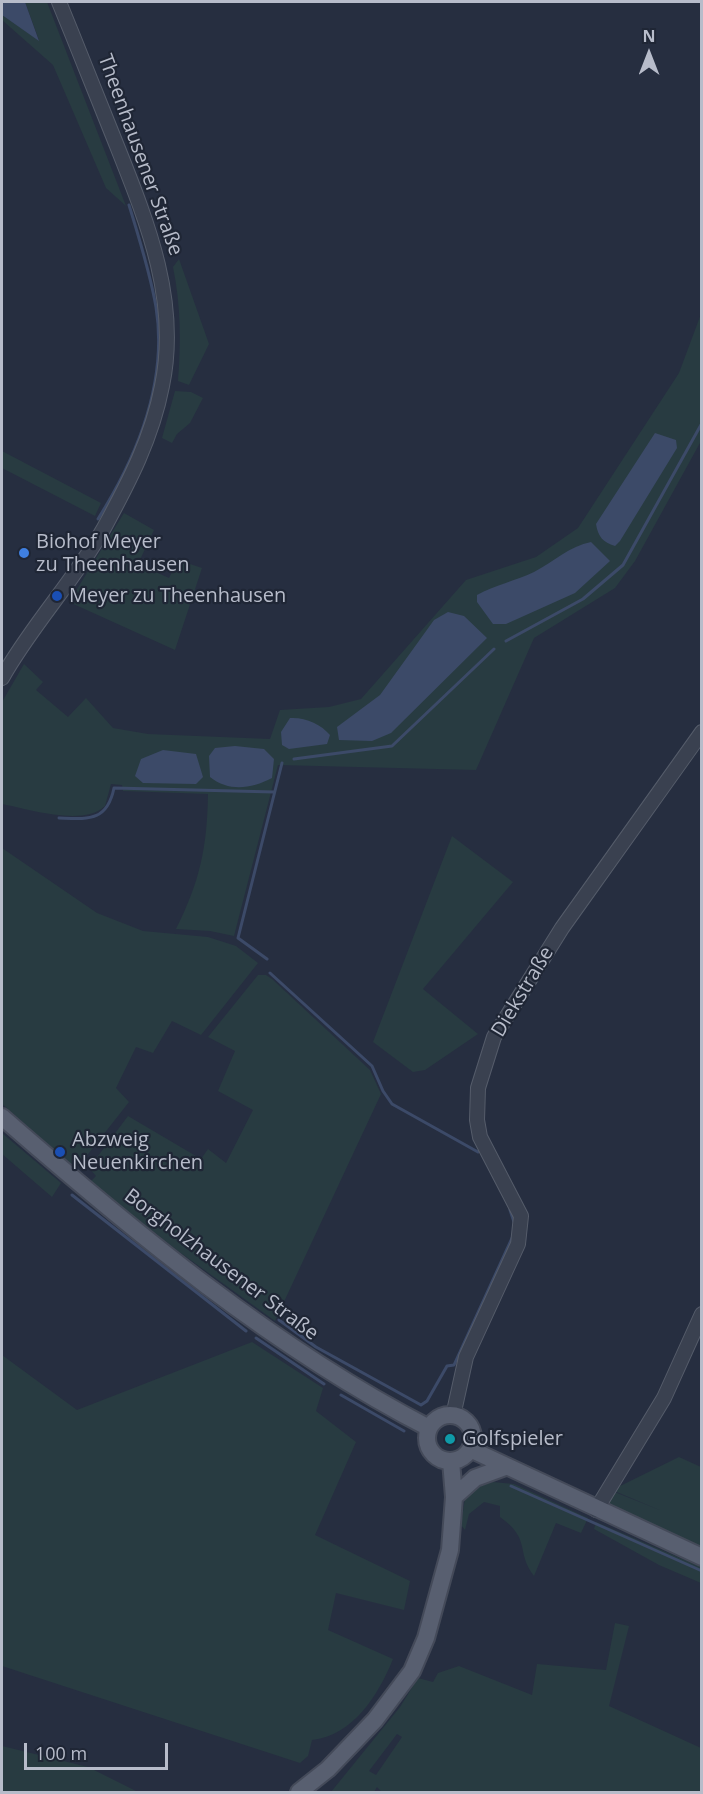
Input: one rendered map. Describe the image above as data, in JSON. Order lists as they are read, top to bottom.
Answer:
{
  "streets": {
    "main road": ["Borgholzhausener Straße"],
    "street": ["Theenhausener Straße", "Diekstraße"]
  },
  "crossings": [
    ["Diekstraße", "Borgholzhausener Straße"]
  ],
  "places": [
    "Biohof Meyer zu Theenhausen",
    "Meyer zu Theenhausen",
    "Abzweig Neuenkirchen",
    "Golfspieler"
  ],
  "scale_bar": "100 m",
  "north": "top"
}
